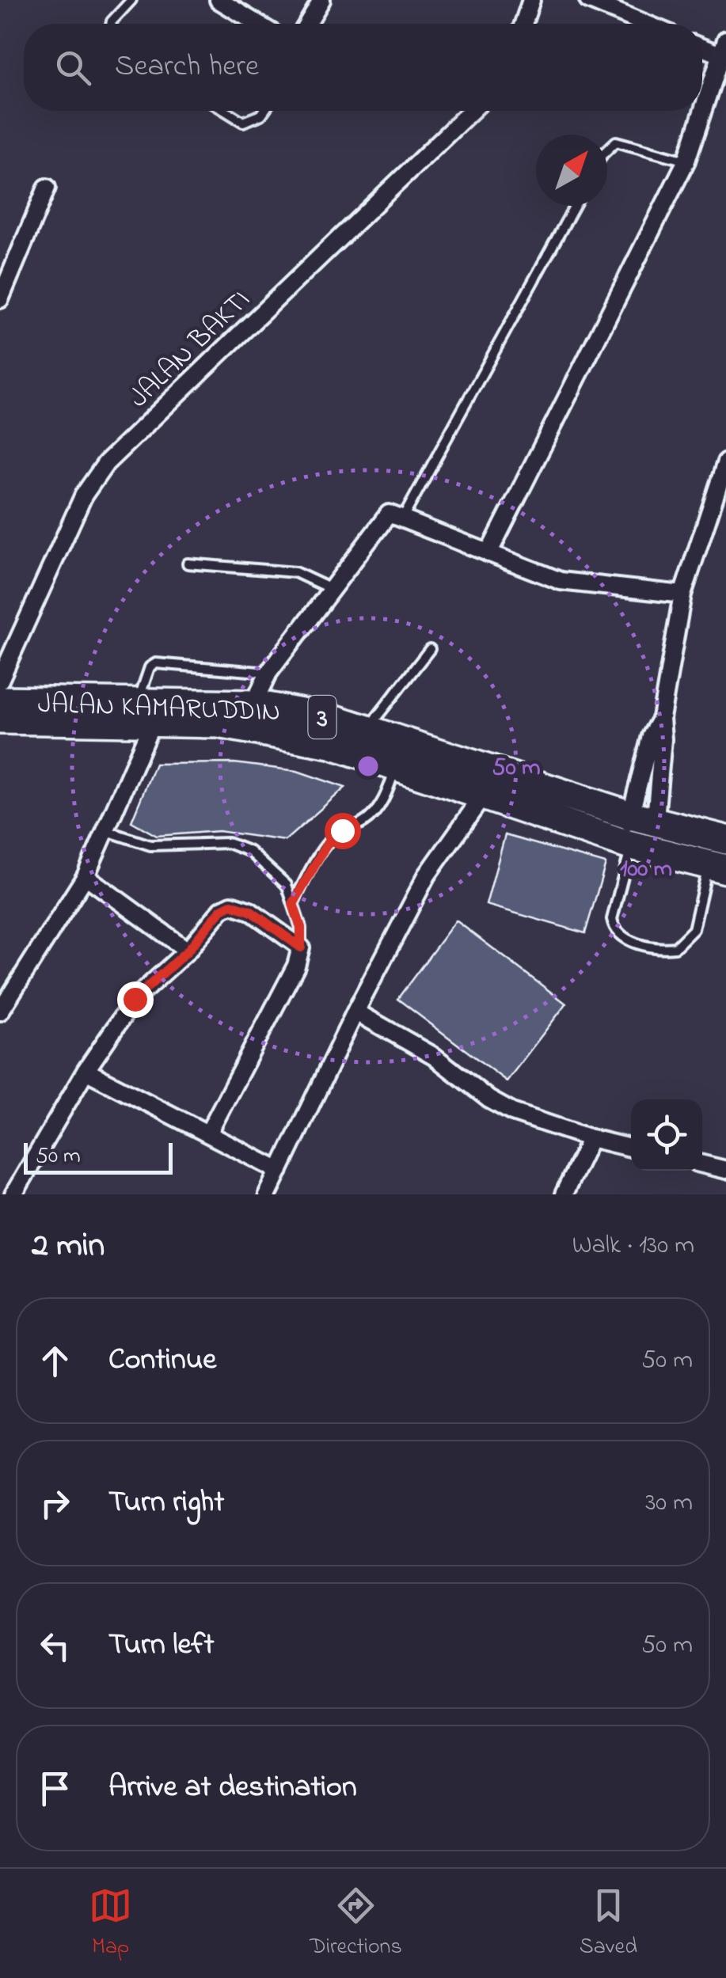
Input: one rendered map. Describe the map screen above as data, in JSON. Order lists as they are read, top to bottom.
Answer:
{
  "streets": {
    "highway": ["JALAN KAMARUDDIN", "3"],
    "street": ["JALAN BAKTI"]
  },
  "scale_bar": "50 m",
  "north": "top right",
  "page": {
    "search": "Search here",
    "scale": "50 m",
    "heading": ["2 min", "Walk · 130 m"],
    "list": [
      ["Continue", "50 m"],
      ["Turn right", "30 m"],
      ["Turn left", "50 m"],
      "Arrive at destination"
    ],
    "nav": ["Map", "Directions", "Saved"]
  },
  "rings": ["50 m", "100 m"]
}
